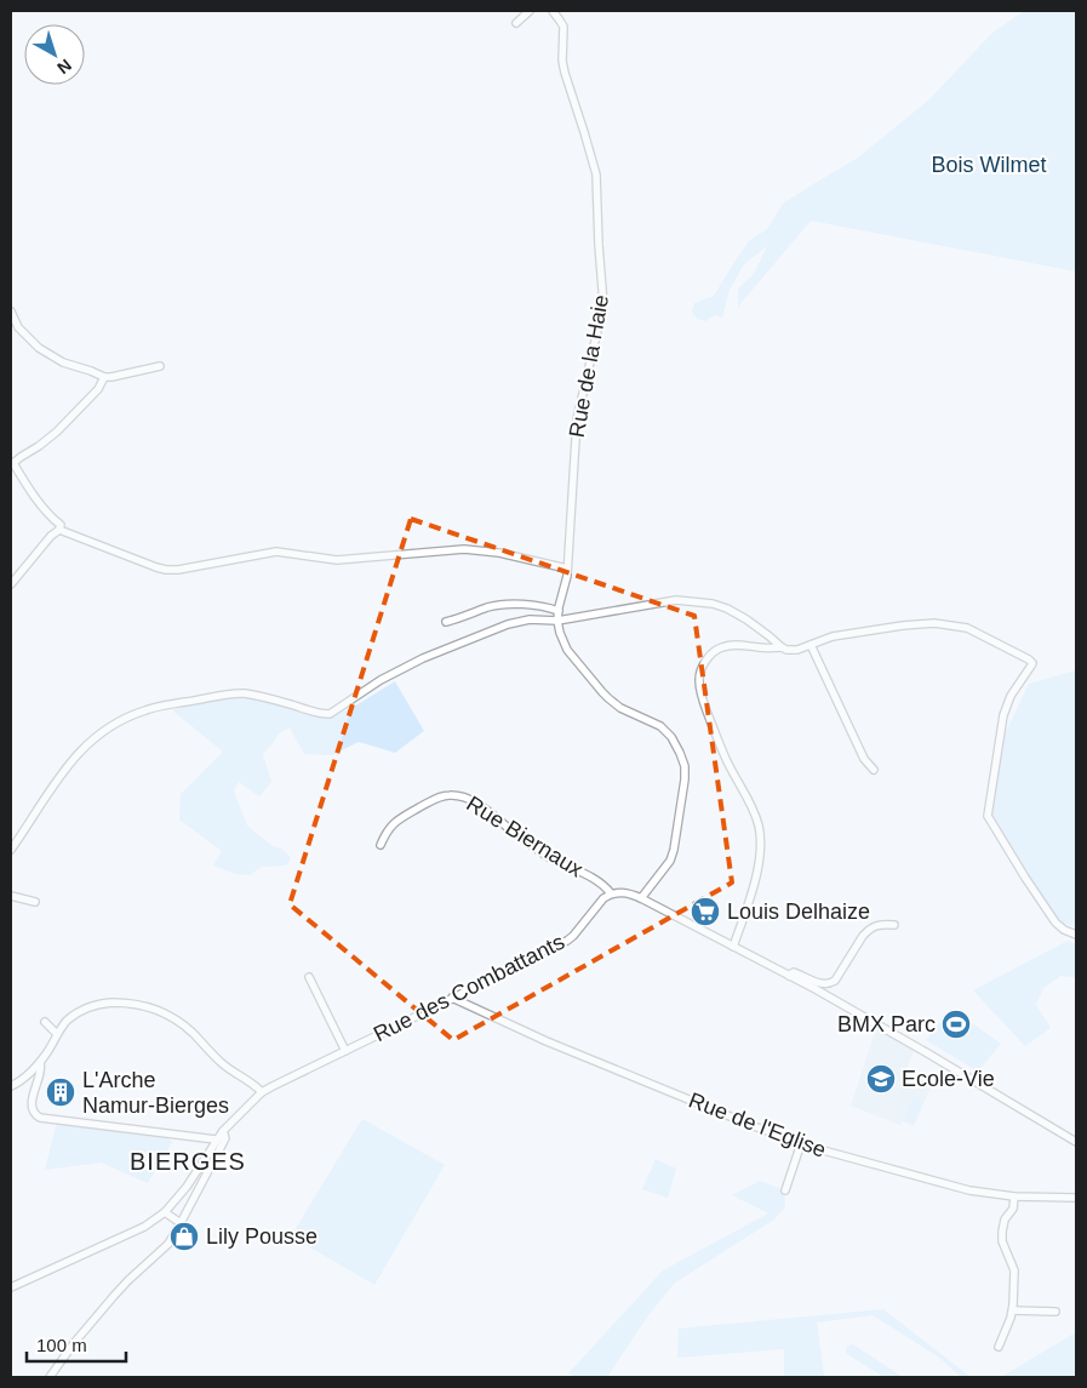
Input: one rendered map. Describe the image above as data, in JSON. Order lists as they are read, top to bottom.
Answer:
{
  "streets": {
    "street": [
      "Rue de la Haie",
      "Rue Biernaux",
      "Rue des Combattants",
      "Rue de l'Eglise"
    ]
  },
  "crossings": [
    ["Rue Biernaux", "Rue des Combattants"],
    ["Rue des Combattants", "Rue de l'Eglise"]
  ],
  "districts": ["BIERGES"],
  "parks": ["Bois Wilmet"],
  "places": {
    "supermarket": ["Louis Delhaize"],
    "sports": ["BMX Parc"],
    "school or university": ["Ecole-Vie"],
    "building": ["L'Arche Namur-Bierges"],
    "shop": ["Lily Pousse"]
  },
  "scale_bar": "100 m",
  "north": "bottom right"
}
